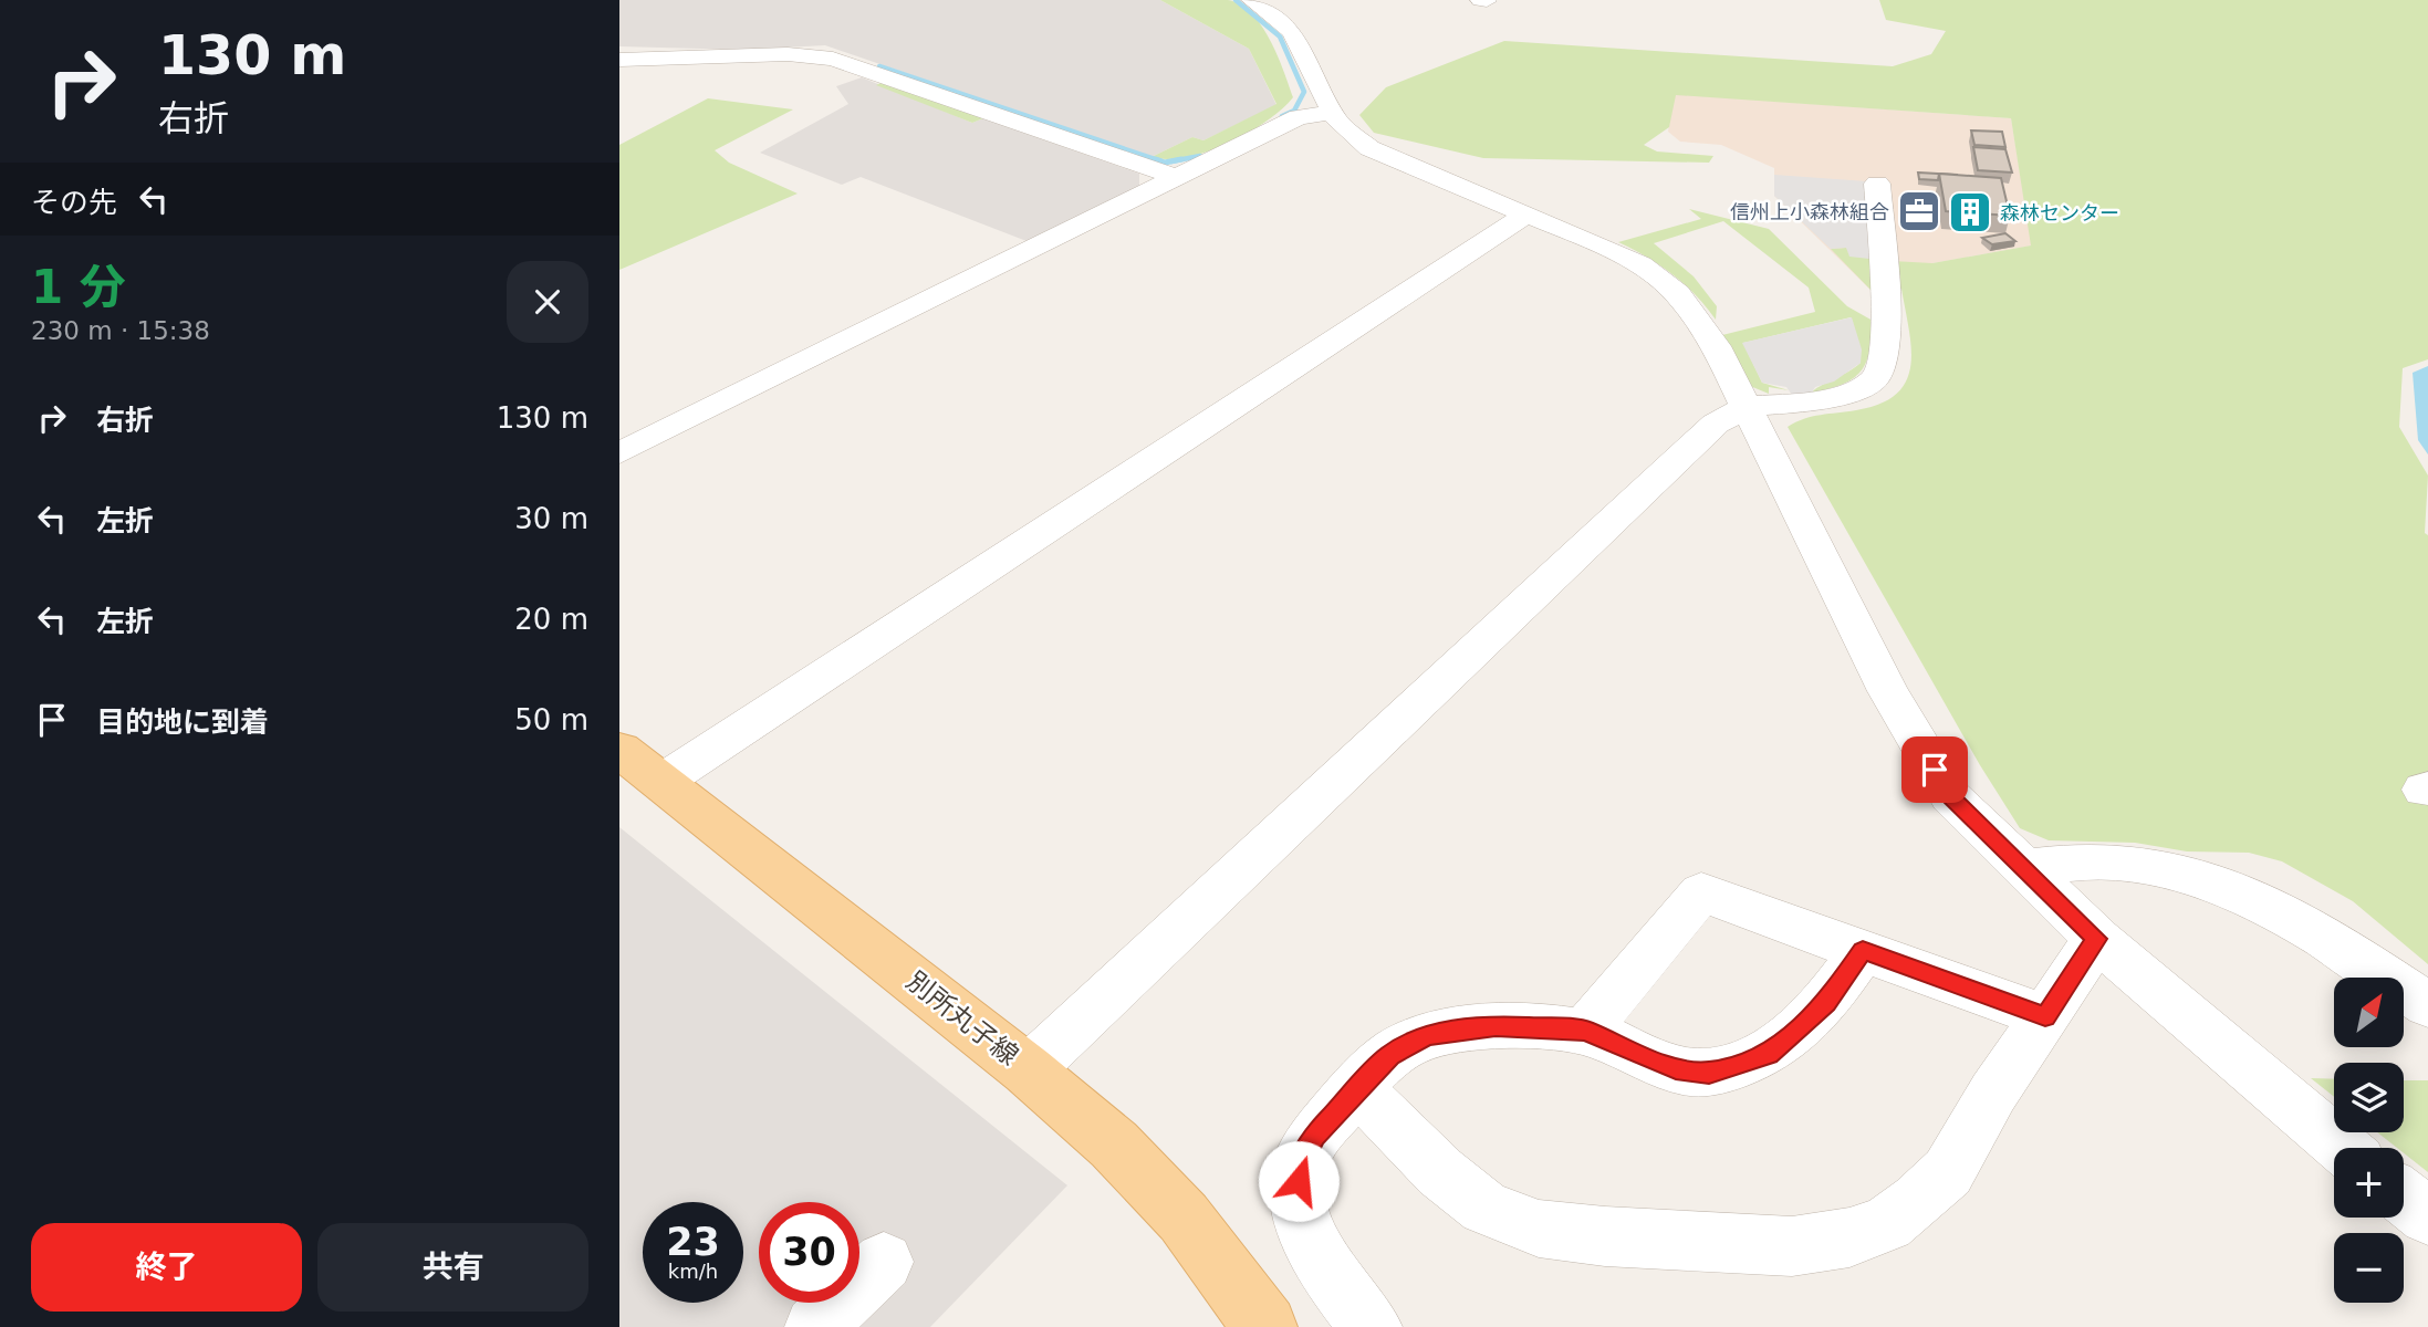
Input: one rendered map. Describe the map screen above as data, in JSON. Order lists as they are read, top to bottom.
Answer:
{
  "streets": {
    "main road": ["別所丸子線"]
  },
  "places": {
    "office": ["信州上小森林組合"],
    "building": ["森林センター"]
  },
  "north": "top right",
  "page": {
    "turn": ["130 m", "右折"],
    "then": "その先",
    "heading": ["1 分", "230 m · 15:38"],
    "list": [
      {
        "name": "右折",
        "value": "130 m"
      },
      {
        "name": "左折",
        "value": "30 m"
      },
      {
        "name": "左折",
        "value": "20 m"
      },
      {
        "name": "目的地に到着",
        "value": "50 m"
      }
    ],
    "map_buttons": ["+", "−"],
    "speed": "23 km/h",
    "limit": "30",
    "buttons": ["終了", "共有"]
  }
}
